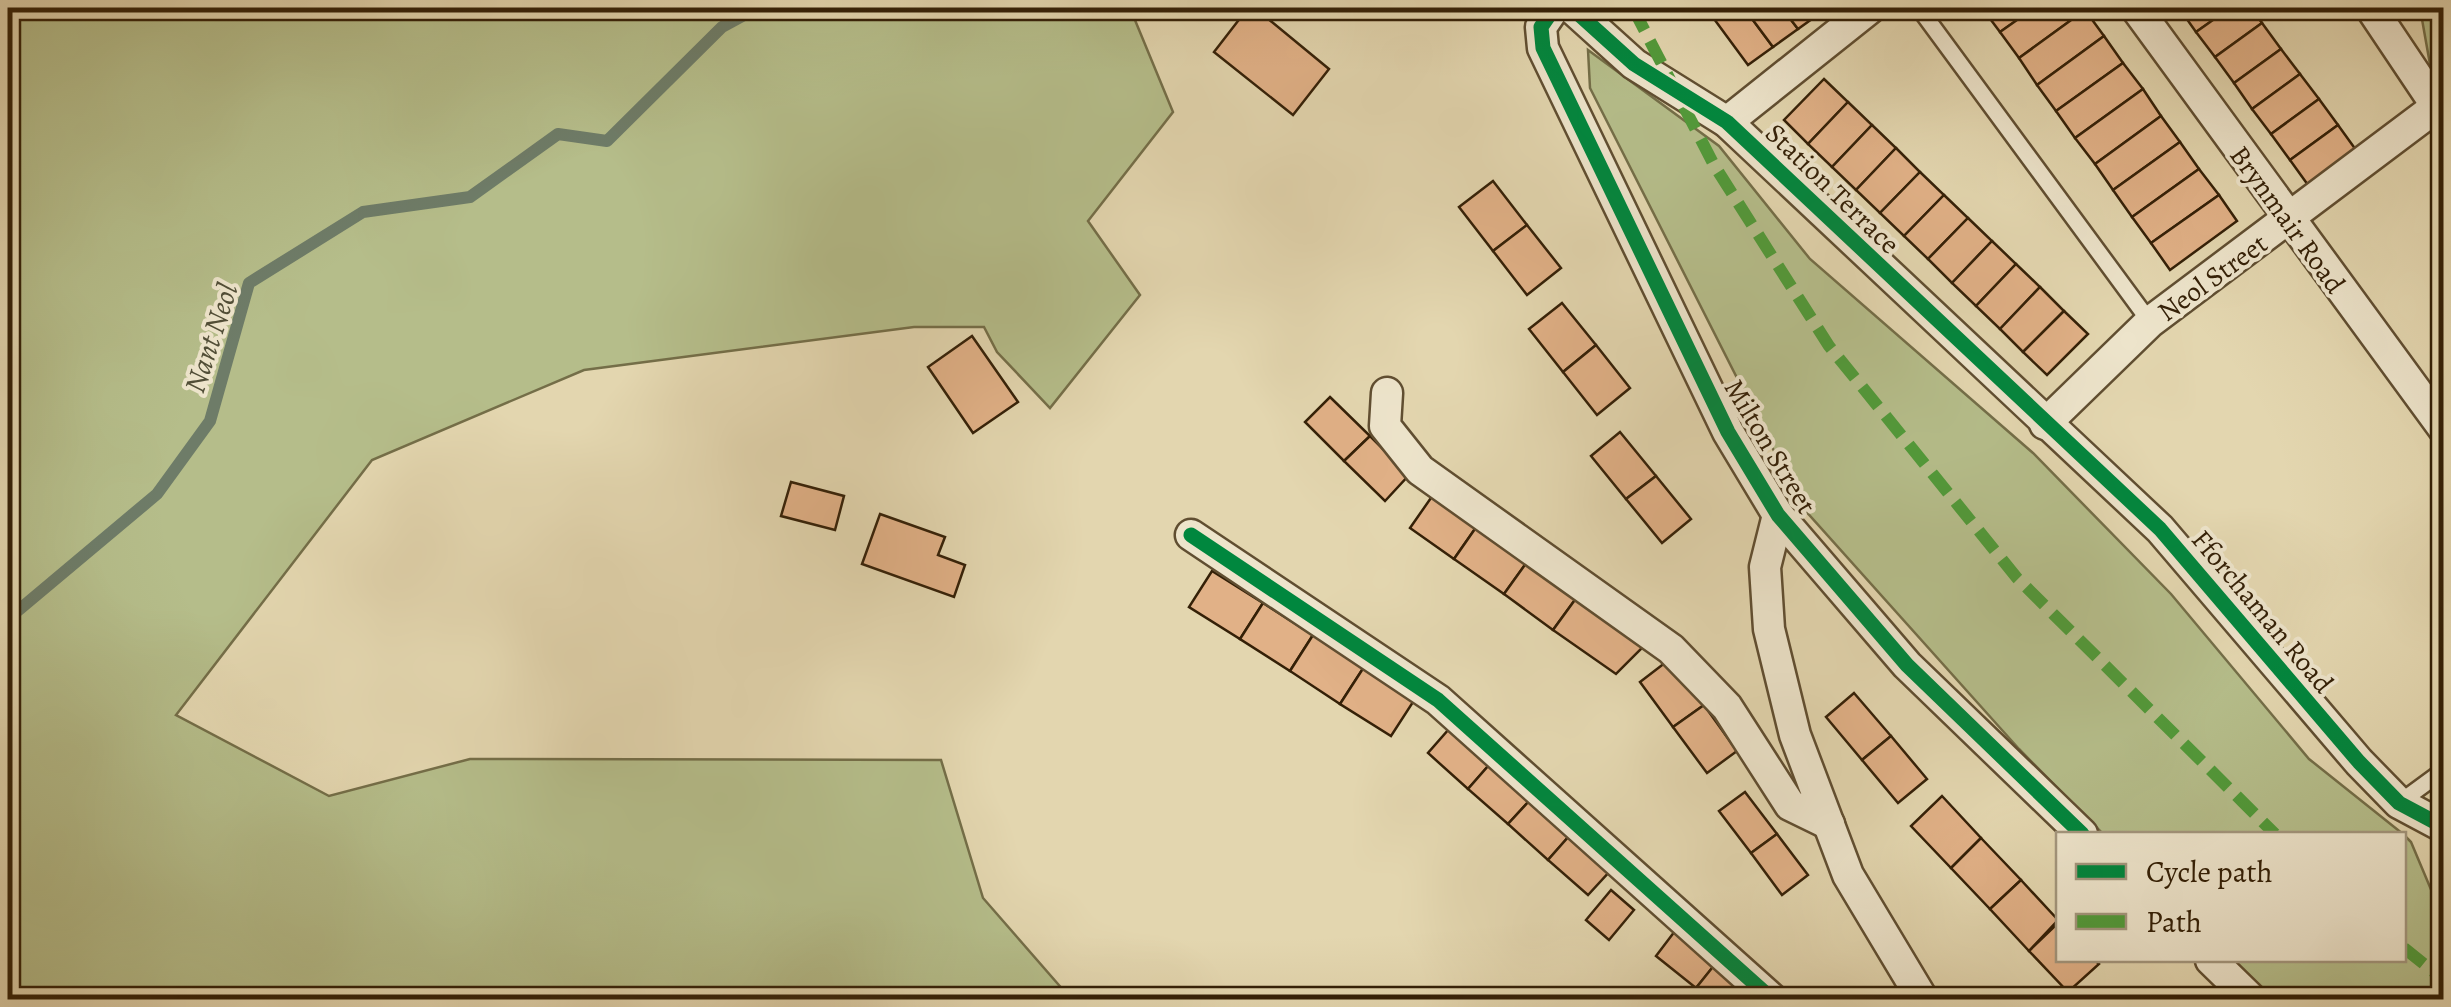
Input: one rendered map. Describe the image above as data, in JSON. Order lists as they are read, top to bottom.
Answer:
{
  "streets": {
    "street": [
      "Station Terrace",
      "Brynmair Road",
      "Neol Street",
      "Milton Street",
      "Fforchaman Road"
    ]
  },
  "crossings": [
    ["Station Terrace", "Neol Street"],
    ["Station Terrace", "Fforchaman Road"],
    ["Brynmair Road", "Neol Street"],
    ["Neol Street", "Fforchaman Road"]
  ],
  "water": ["Nant Neol"],
  "legend": ["Cycle path", "Path"]
}
